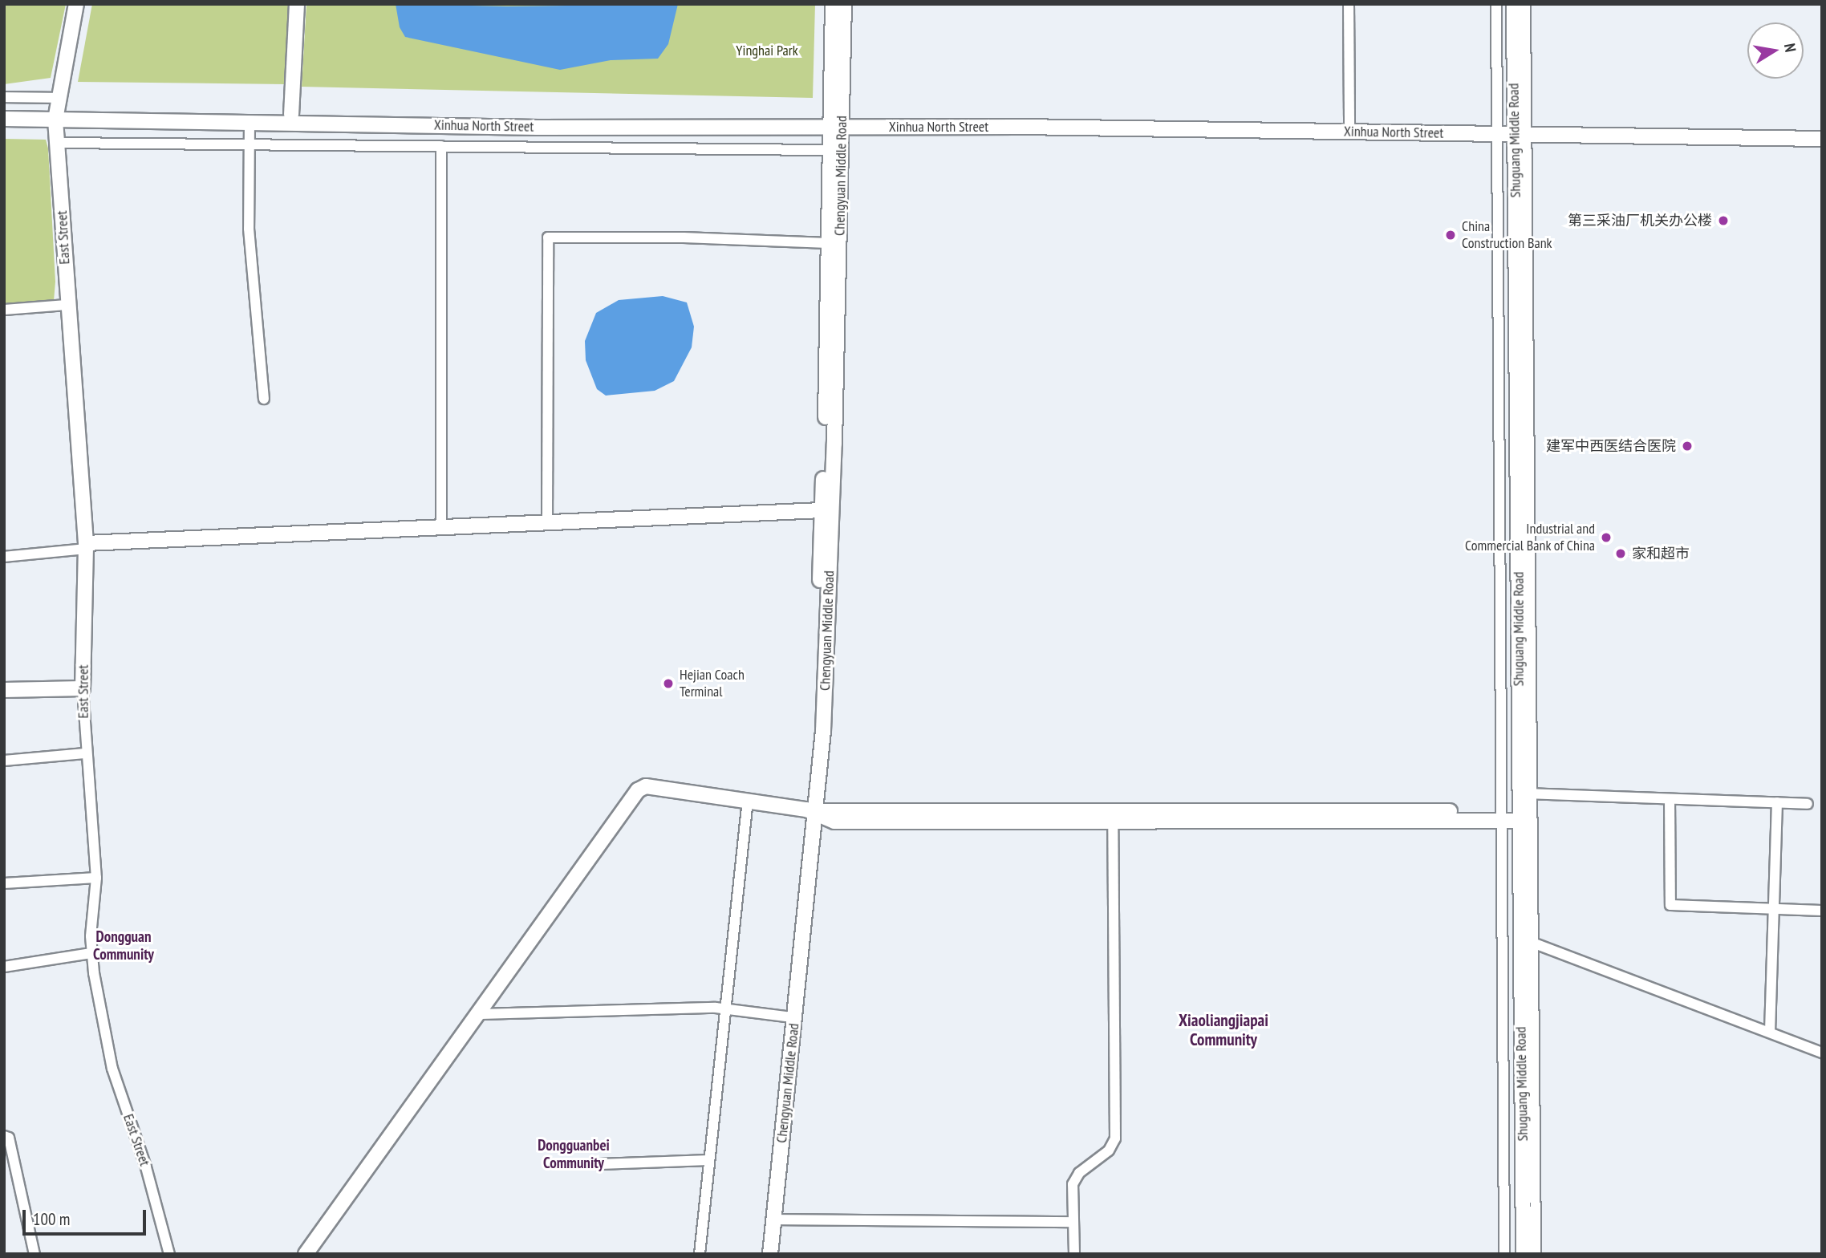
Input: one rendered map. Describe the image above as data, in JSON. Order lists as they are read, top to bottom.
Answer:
{
  "streets": {
    "main road": [
      "Xinhua North Street",
      "Shuguang Middle Road",
      "Chengyuan Middle Road",
      "East Street"
    ]
  },
  "crossings": [
    ["Xinhua North Street", "Shuguang Middle Road"],
    ["Xinhua North Street", "Chengyuan Middle Road"],
    ["Xinhua North Street", "East Street"]
  ],
  "districts": ["Dongguan Community", "Xiaoliangjiapai Community", "Dongguanbei Community"],
  "parks": ["Yinghai Park"],
  "places": [
    "第三采油厂机关办公楼",
    "China Construction Bank",
    "建军中西医结合医院",
    "Industrial and Commercial Bank of China",
    "家和超市",
    "Hejian Coach Terminal"
  ],
  "scale_bar": "100 m",
  "north": "right"
}
